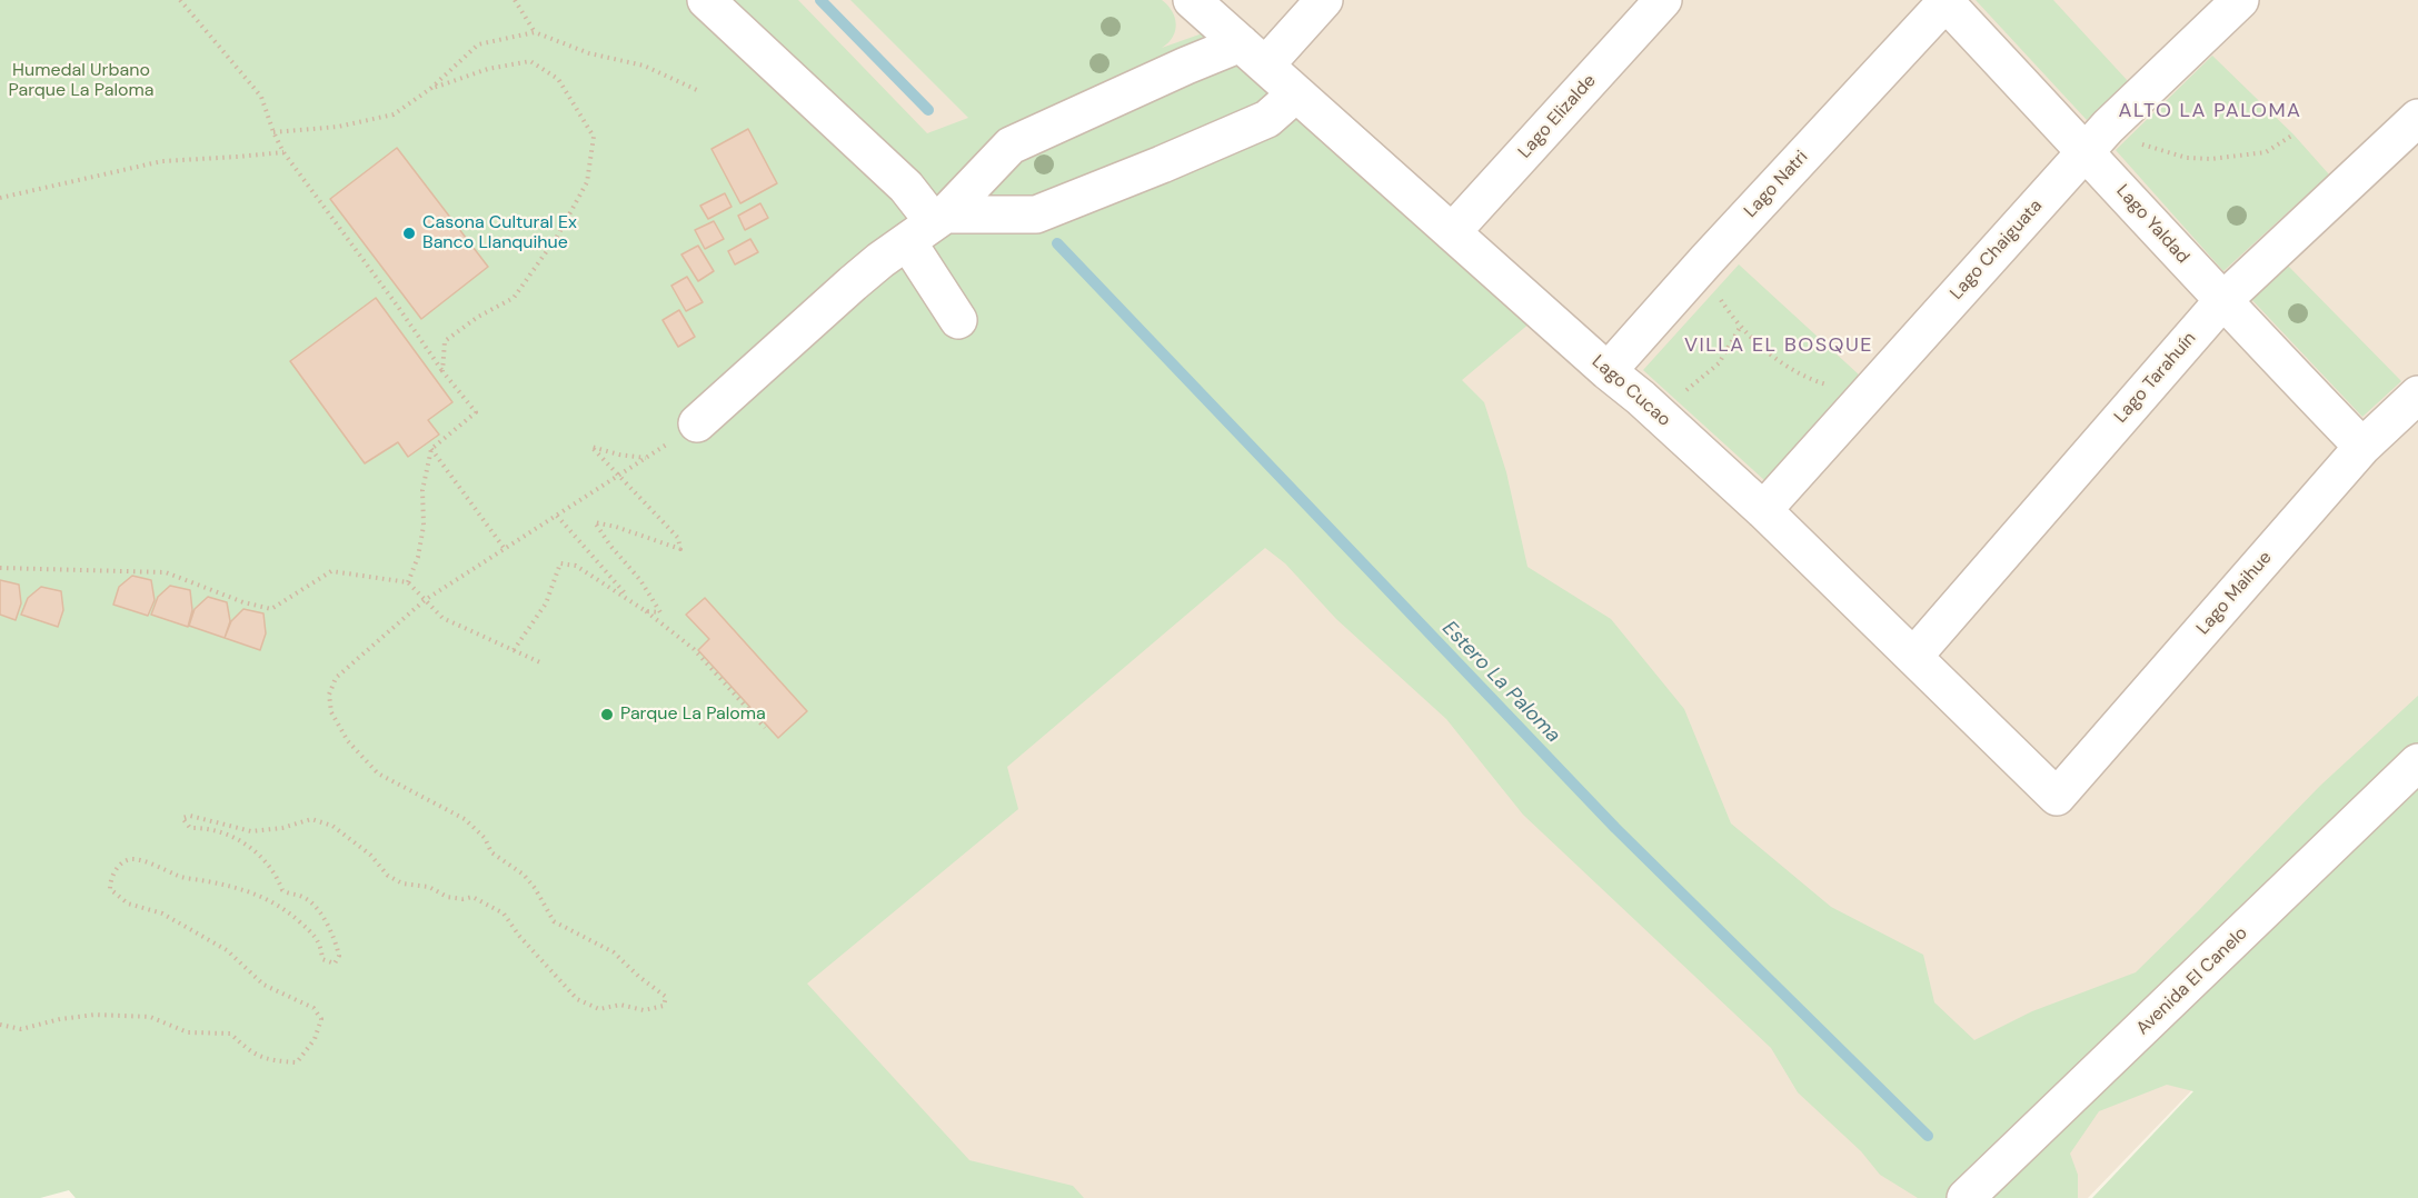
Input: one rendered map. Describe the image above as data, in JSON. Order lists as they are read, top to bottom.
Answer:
{
  "streets": {
    "street": [
      "Lago Elizalde",
      "Lago Natri",
      "Lago Yaldad",
      "Lago Chaiguata",
      "Lago Tarahuín",
      "Lago Cucao",
      "Lago Maihue",
      "Avenida El Canelo"
    ]
  },
  "crossings": [
    ["Lago Elizalde", "Lago Cucao"],
    ["Lago Natri", "Lago Yaldad"],
    ["Lago Natri", "Lago Cucao"],
    ["Lago Yaldad", "Lago Chaiguata"],
    ["Lago Yaldad", "Lago Tarahuín"],
    ["Lago Yaldad", "Lago Maihue"],
    ["Lago Chaiguata", "Lago Cucao"],
    ["Lago Tarahuín", "Lago Cucao"],
    ["Lago Cucao", "Lago Maihue"]
  ],
  "districts": ["ALTO LA PALOMA", "VILLA EL BOSQUE"],
  "water": ["Estero La Paloma"],
  "parks": ["Humedal Urbano Parque La Paloma"],
  "places": ["Casona Cultural Ex Banco Llanquihue", "Parque La Paloma"]
}
